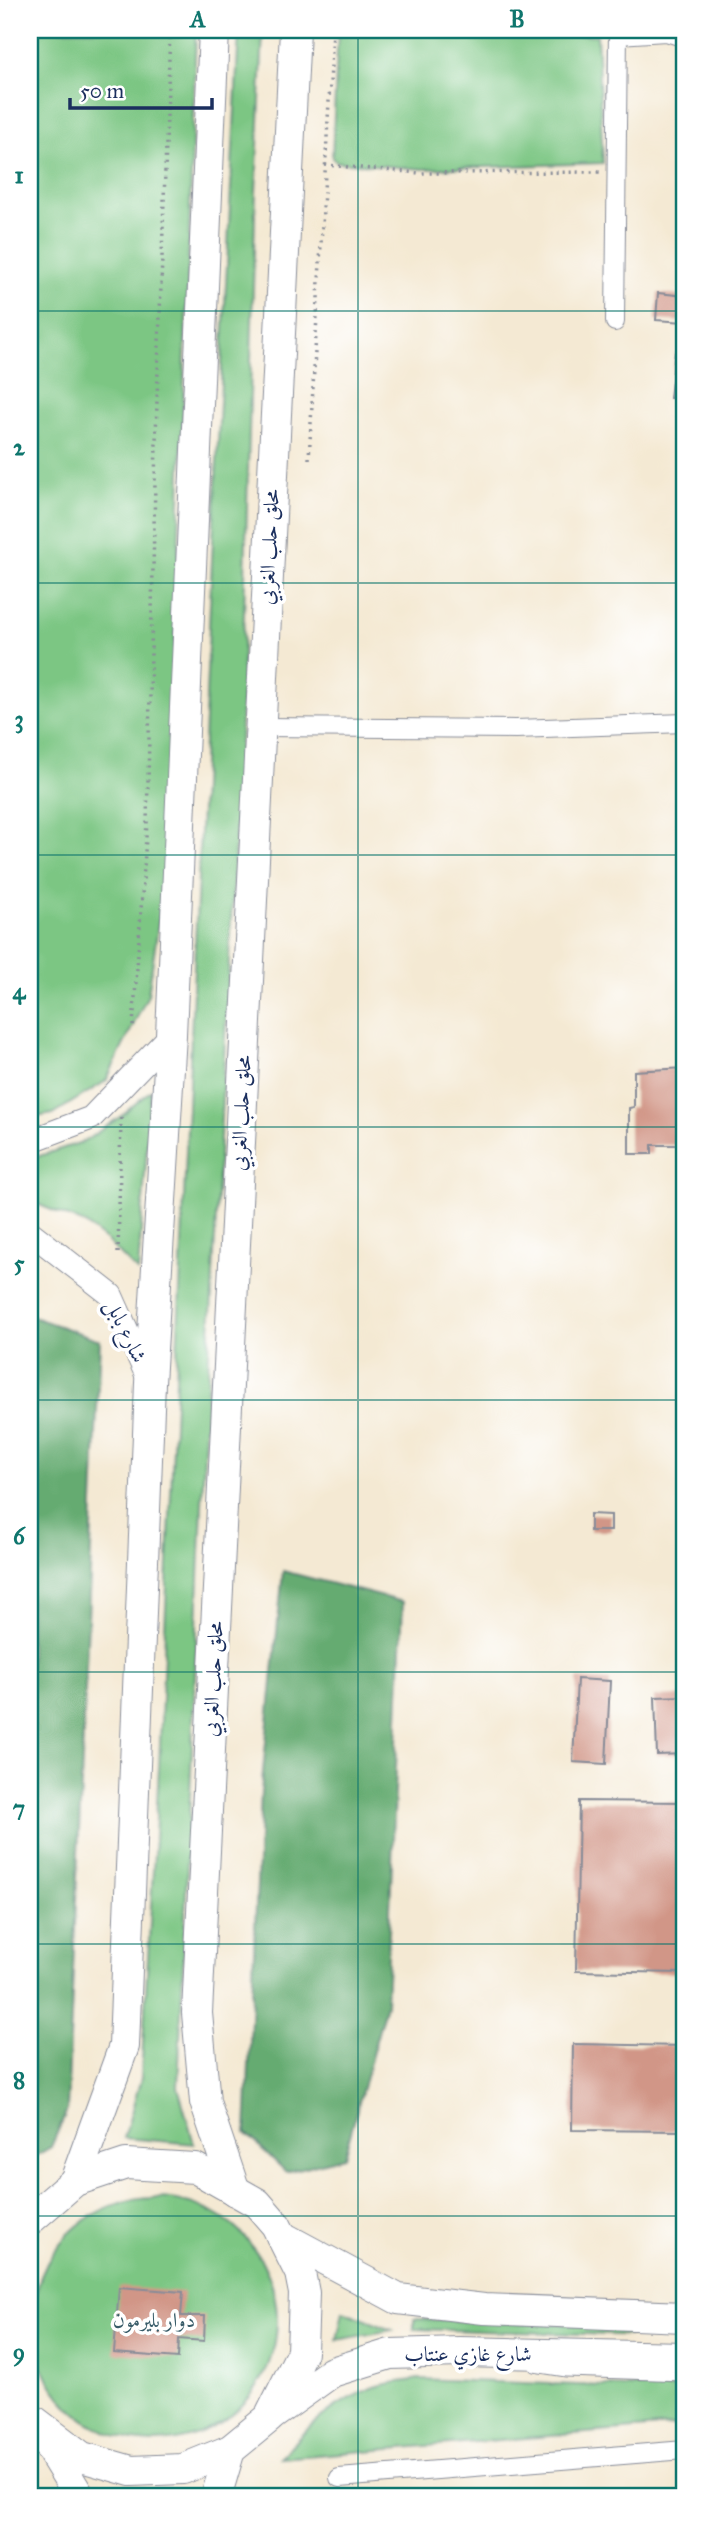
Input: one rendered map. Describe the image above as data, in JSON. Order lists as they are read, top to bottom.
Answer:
{
  "streets": {
    "highway": ["محلق حلب الغربي", "شارع غازي عنتاب"],
    "street": ["شارع بابل"]
  },
  "parks": ["دوار بليرمون"],
  "scale_bar": "50 m",
  "grid": {
    "columns": ["A", "B"],
    "rows": [
      "1",
      "2",
      "3",
      "4",
      "5",
      "6",
      "7",
      "8",
      "9"
    ]
  }
}
